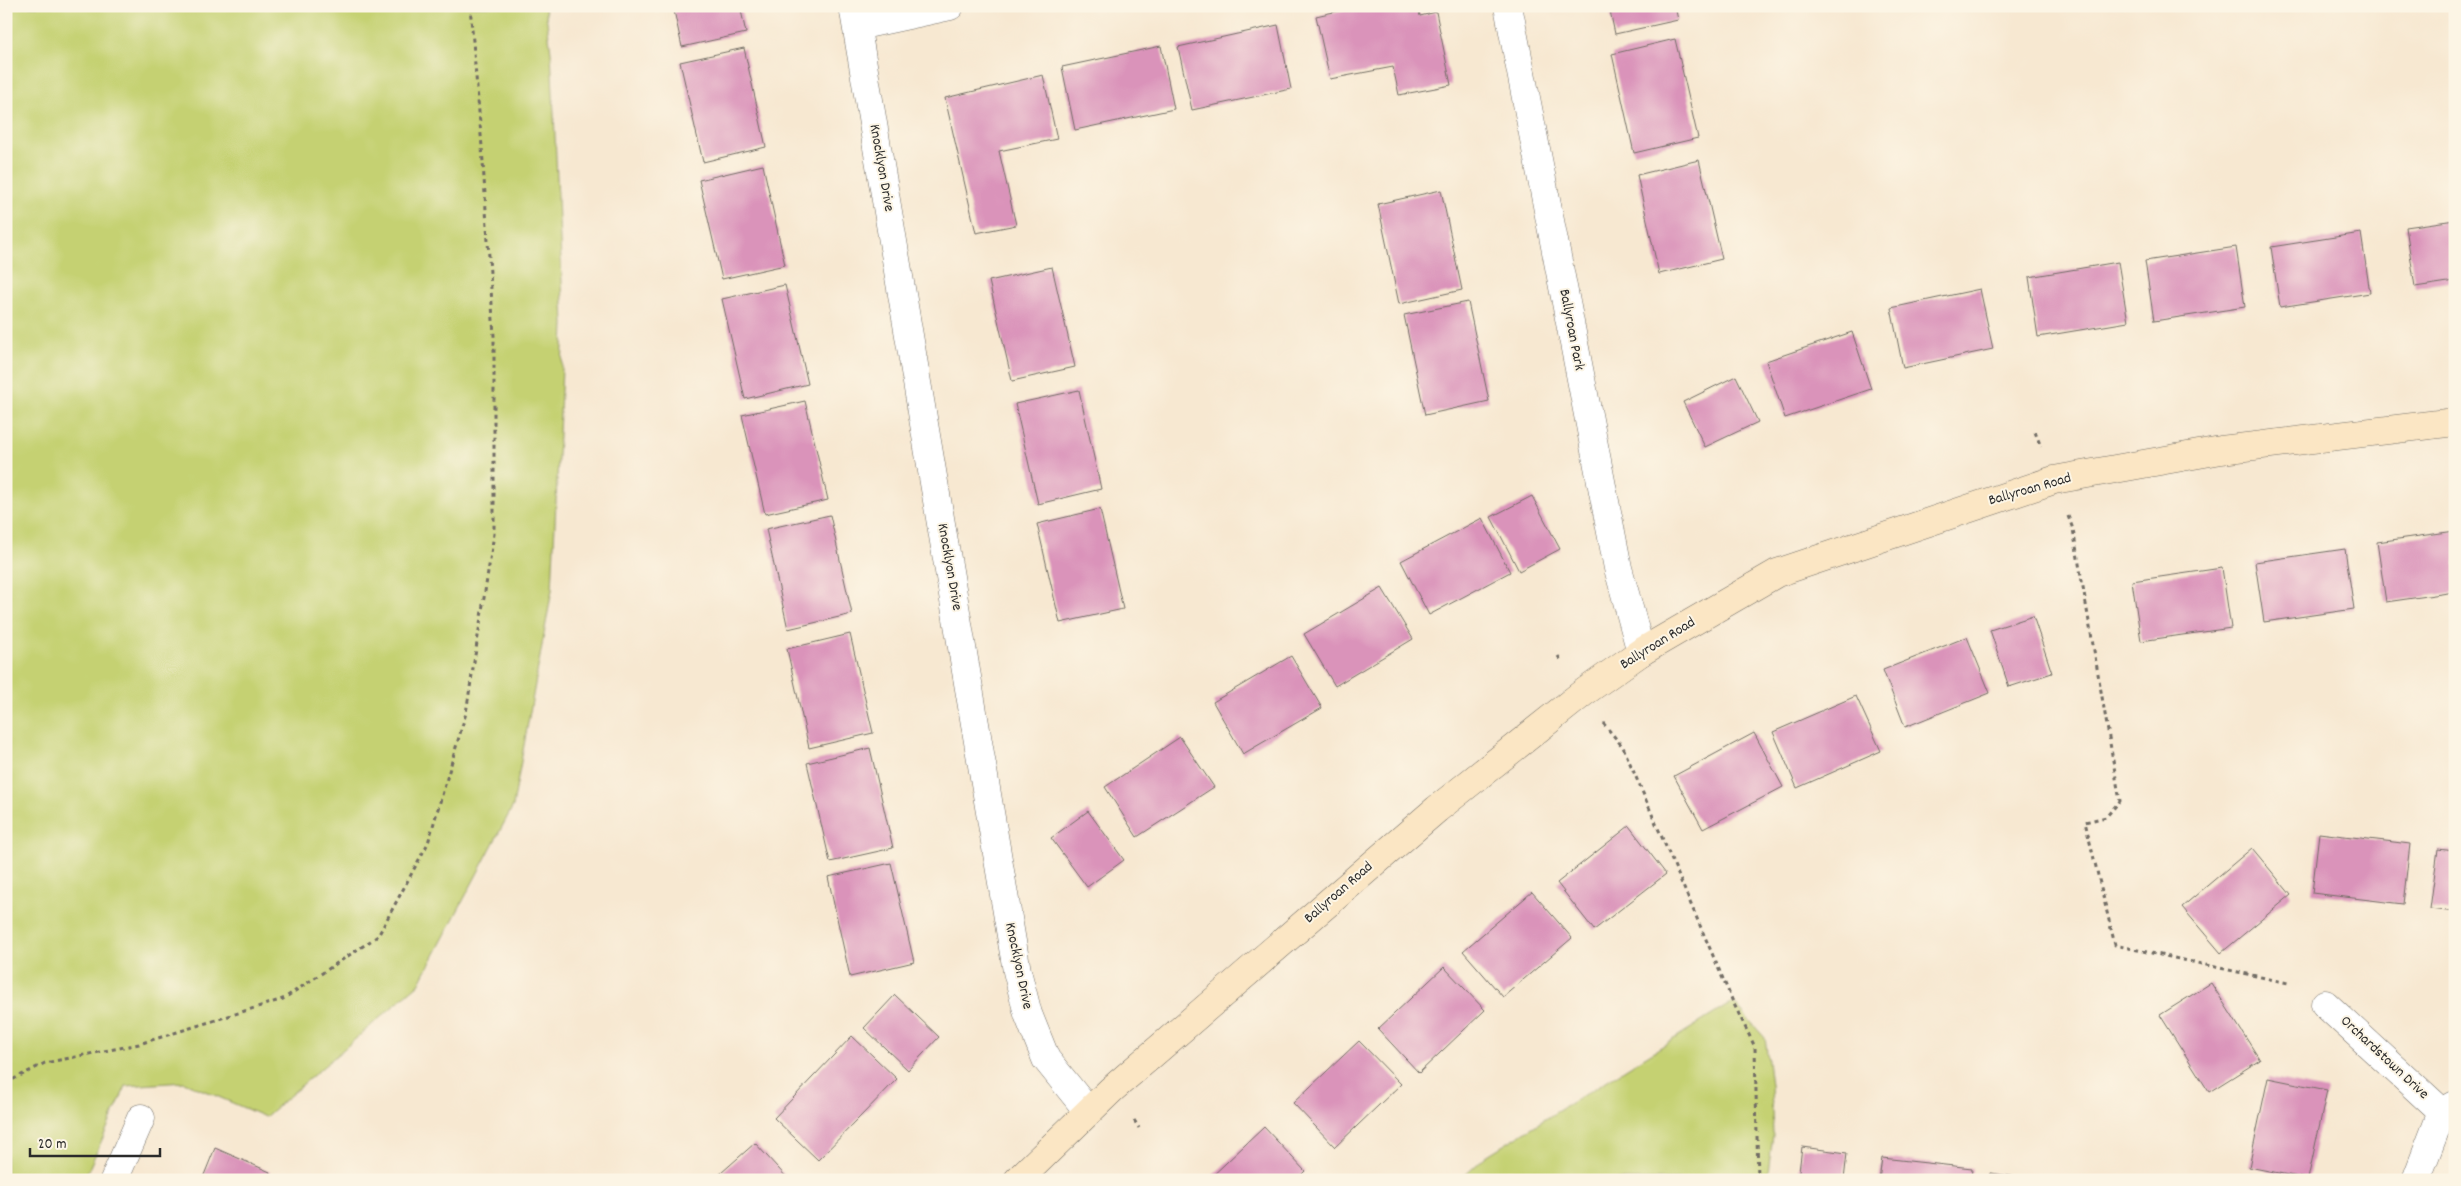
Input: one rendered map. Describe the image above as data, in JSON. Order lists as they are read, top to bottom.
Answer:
{
  "streets": {
    "main road": ["Ballyroan Road"],
    "street": ["Knocklyon Drive", "Ballyroan Park", "Orchardstown Drive"]
  },
  "crossings": [
    ["Knocklyon Drive", "Ballyroan Road"],
    ["Ballyroan Park", "Ballyroan Road"]
  ],
  "scale_bar": "20 m"
}
